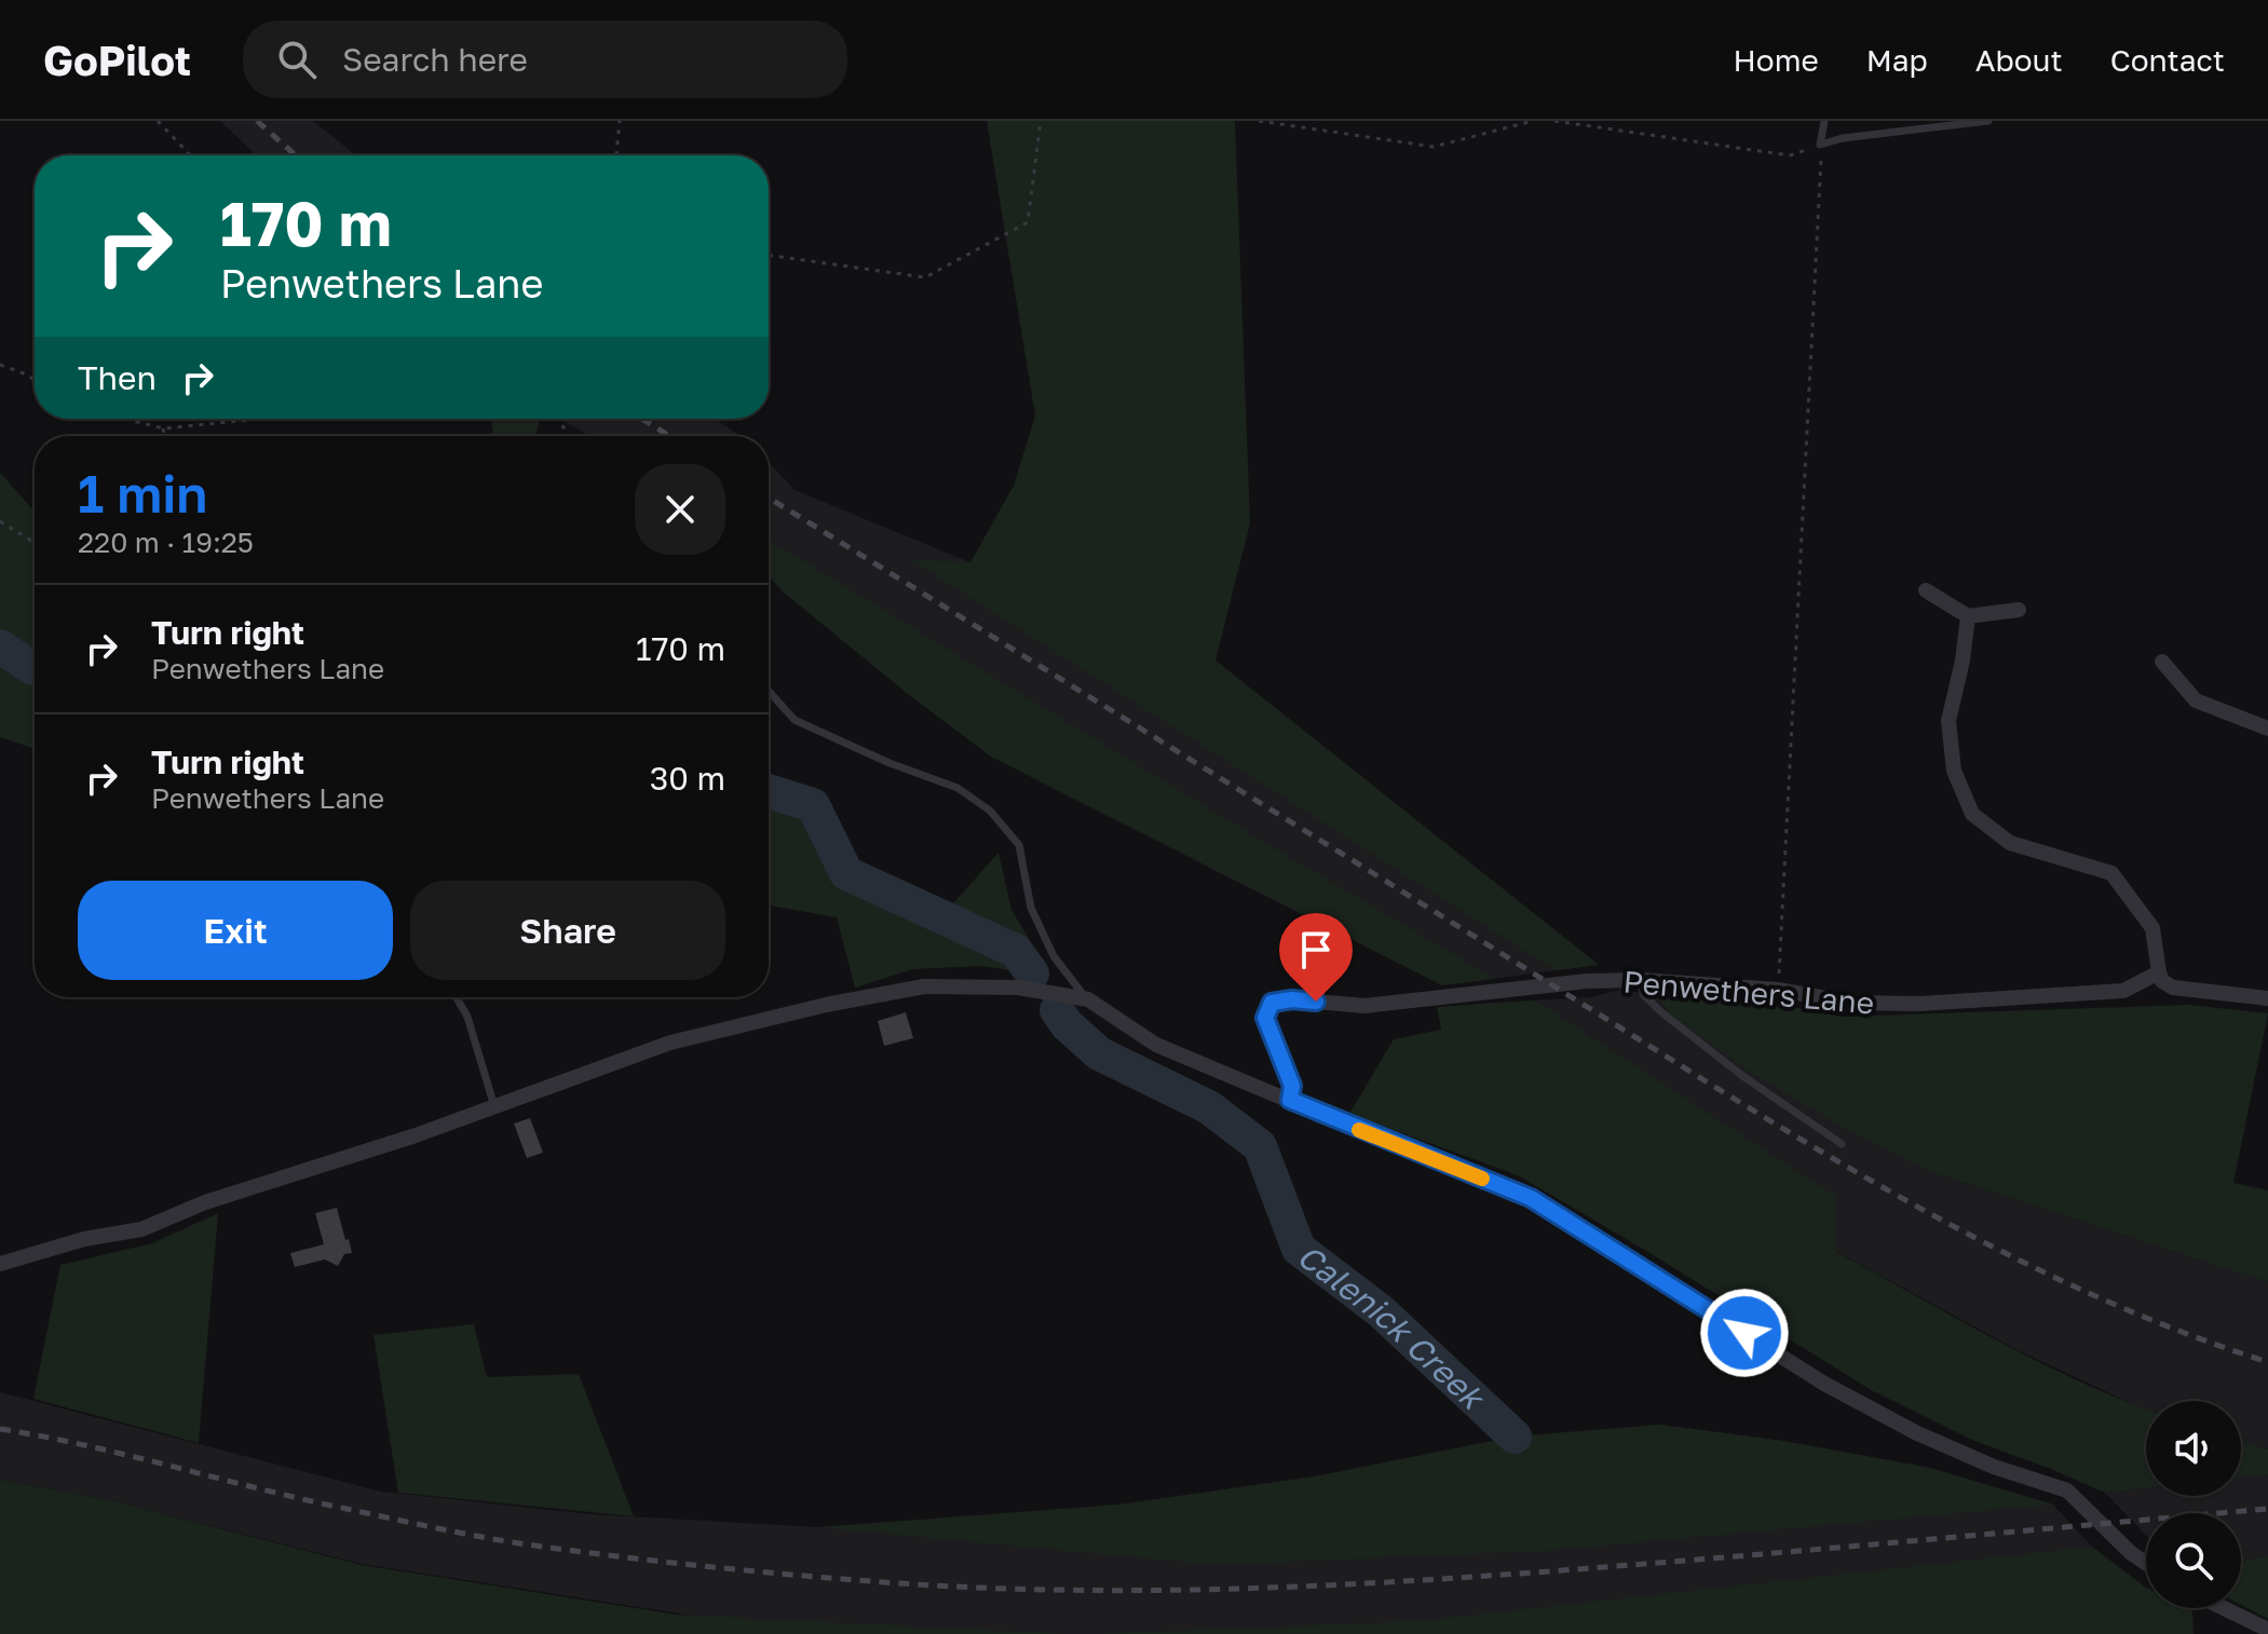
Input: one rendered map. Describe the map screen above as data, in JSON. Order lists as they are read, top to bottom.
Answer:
{
  "streets": {
    "street": ["Penwethers Lane"]
  },
  "water": ["Calenick Creek"],
  "page": {
    "header": "GoPilot",
    "search": "Search here",
    "nav": [
      "Home",
      "Map",
      "About",
      "Contact"
    ],
    "turn": ["170 m", "Penwethers Lane"],
    "then": "Then",
    "heading": ["1 min", "220 m · 19:25"],
    "list": [
      {
        "name": "Turn right",
        "note": "Penwethers Lane",
        "value": "170 m"
      },
      {
        "name": "Turn right",
        "note": "Penwethers Lane",
        "value": "30 m"
      }
    ],
    "buttons": ["Exit", "Share"]
  }
}
